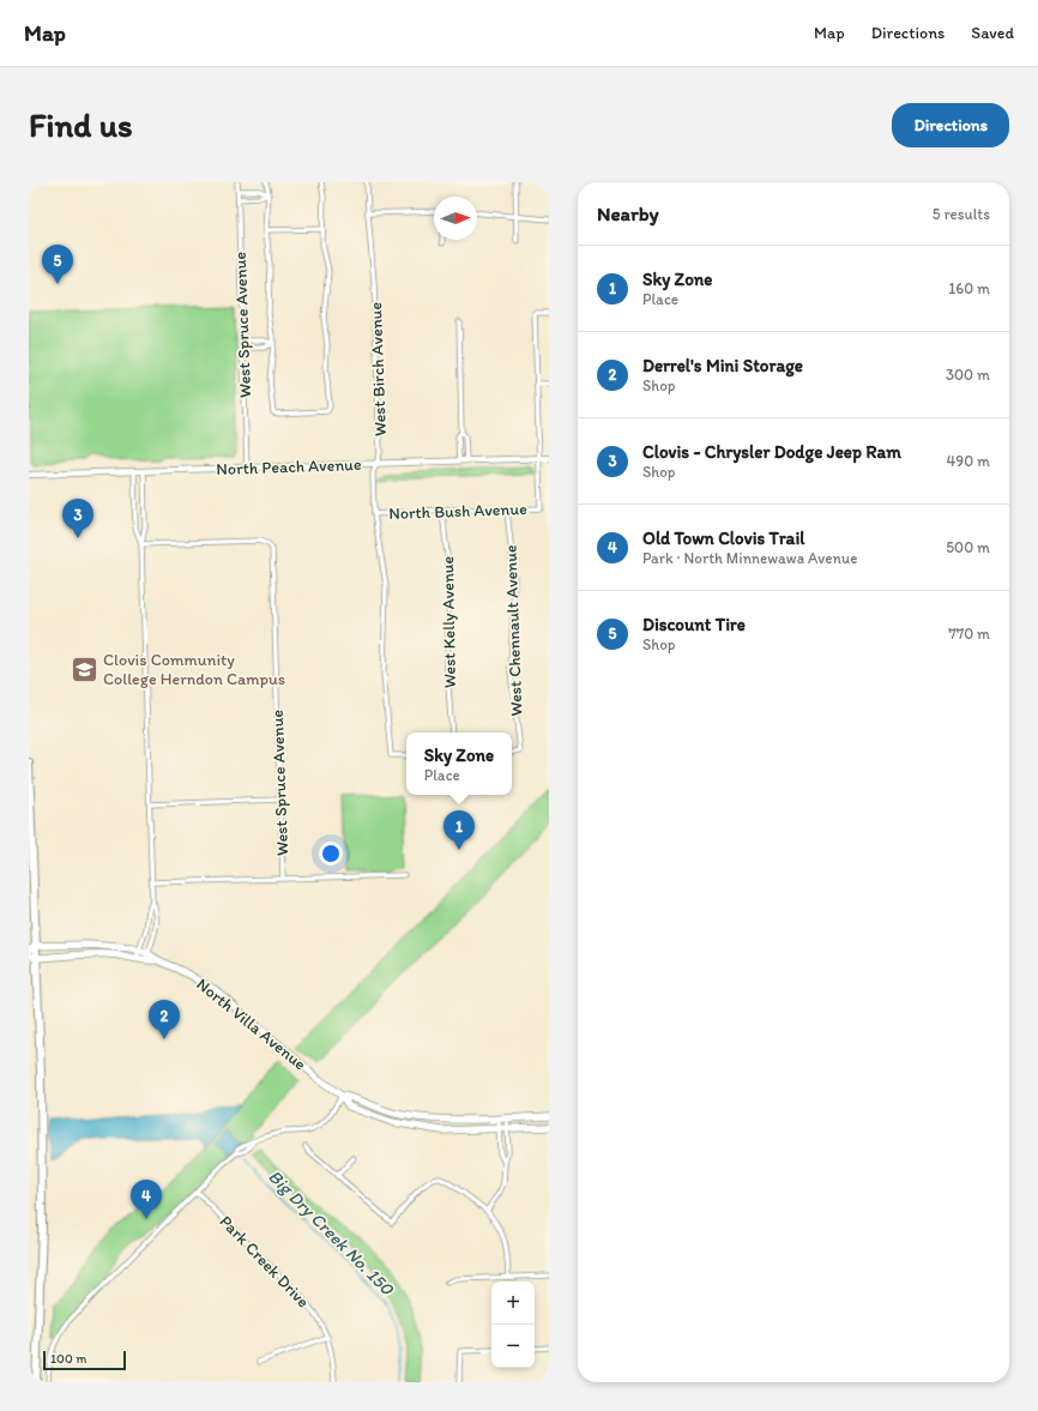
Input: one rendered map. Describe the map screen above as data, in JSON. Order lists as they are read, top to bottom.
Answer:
{
  "streets": {
    "main road": ["North Villa Avenue"],
    "street": [
      "West Spruce Avenue",
      "West Birch Avenue",
      "North Peach Avenue",
      "North Bush Avenue",
      "West Kelly Avenue",
      "West Chennault Avenue",
      "Park Creek Drive"
    ]
  },
  "crossings": [
    ["West Spruce Avenue", "North Peach Avenue"],
    ["West Birch Avenue", "North Peach Avenue"],
    ["West Birch Avenue", "North Bush Avenue"],
    ["North Peach Avenue", "North Bush Avenue"],
    ["North Bush Avenue", "West Kelly Avenue"],
    ["North Bush Avenue", "West Chennault Avenue"]
  ],
  "water": ["Big Dry Creek No. 150"],
  "places": {
    "school or university": ["Clovis Community College Herndon Campus"]
  },
  "scale_bar": "100 m",
  "north": "right",
  "page": {
    "header": "Map",
    "nav": ["Map", "Directions", "Saved"],
    "buttons": "Directions",
    "title": "Find us",
    "heading": ["Nearby", "5 results"],
    "pins": [
      "5",
      "3",
      "1",
      "2",
      "4"
    ],
    "list": [
      {
        "mark": "1",
        "name": "Sky Zone",
        "note": "Place",
        "value": "160 m"
      },
      {
        "mark": "2",
        "name": "Derrel's Mini Storage",
        "note": "Shop",
        "value": "300 m"
      },
      {
        "mark": "3",
        "name": "Clovis - Chrysler Dodge Jeep Ram",
        "note": "Shop",
        "value": "490 m"
      },
      {
        "mark": "4",
        "name": "Old Town Clovis Trail",
        "note": "Park · North Minnewawa Avenue",
        "value": "500 m"
      },
      {
        "mark": "5",
        "name": "Discount Tire",
        "note": "Shop",
        "value": "770 m"
      }
    ],
    "popup": ["Sky Zone", "Place"],
    "map_buttons": ["+", "−"],
    "scale": "100 m"
  }
}
